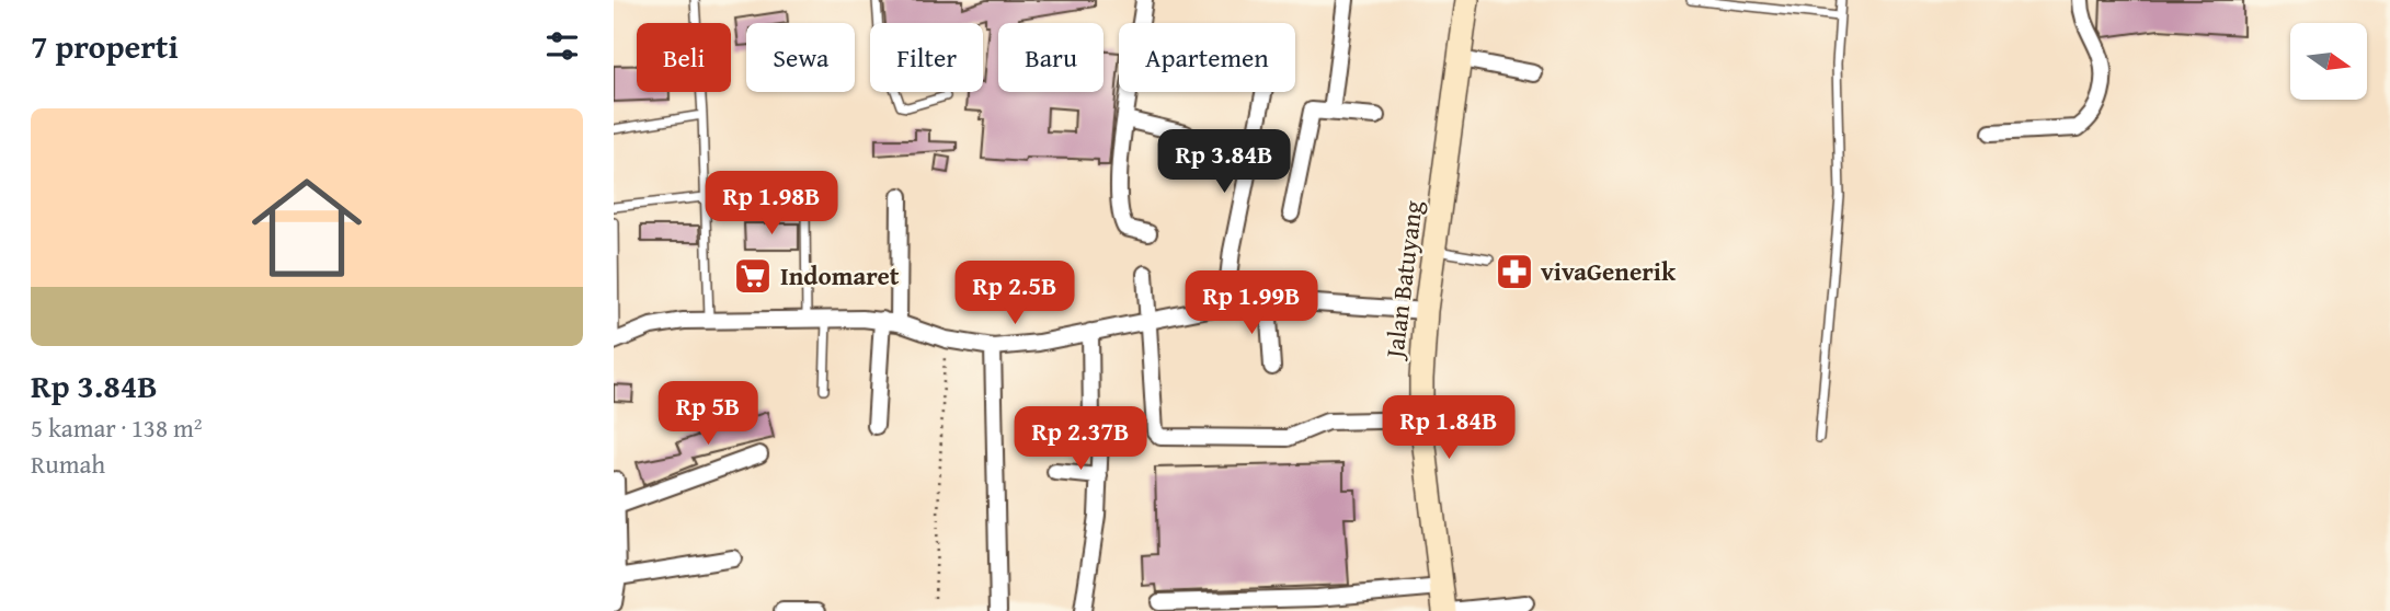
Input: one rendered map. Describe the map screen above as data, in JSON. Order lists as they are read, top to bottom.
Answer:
{
  "streets": {
    "street": ["Jalan Batuyang"]
  },
  "places": {
    "pharmacy": ["vivaGenerik"],
    "supermarket": ["Indomaret"]
  },
  "north": "right",
  "page": {
    "heading": "7 properti",
    "chip": [
      "Beli",
      "Sewa",
      "Filter",
      "Baru",
      "Apartemen"
    ],
    "list": [
      {
        "name": "Rp 3.84B",
        "note": "5 kamar · 138 m² · Rumah"
      }
    ],
    "price": [
      "Rp 3.84B",
      "Rp 1.98B",
      "Rp 2.5B",
      "Rp 1.99B",
      "Rp 5B",
      "Rp 1.84B",
      "Rp 2.37B"
    ]
  }
}
